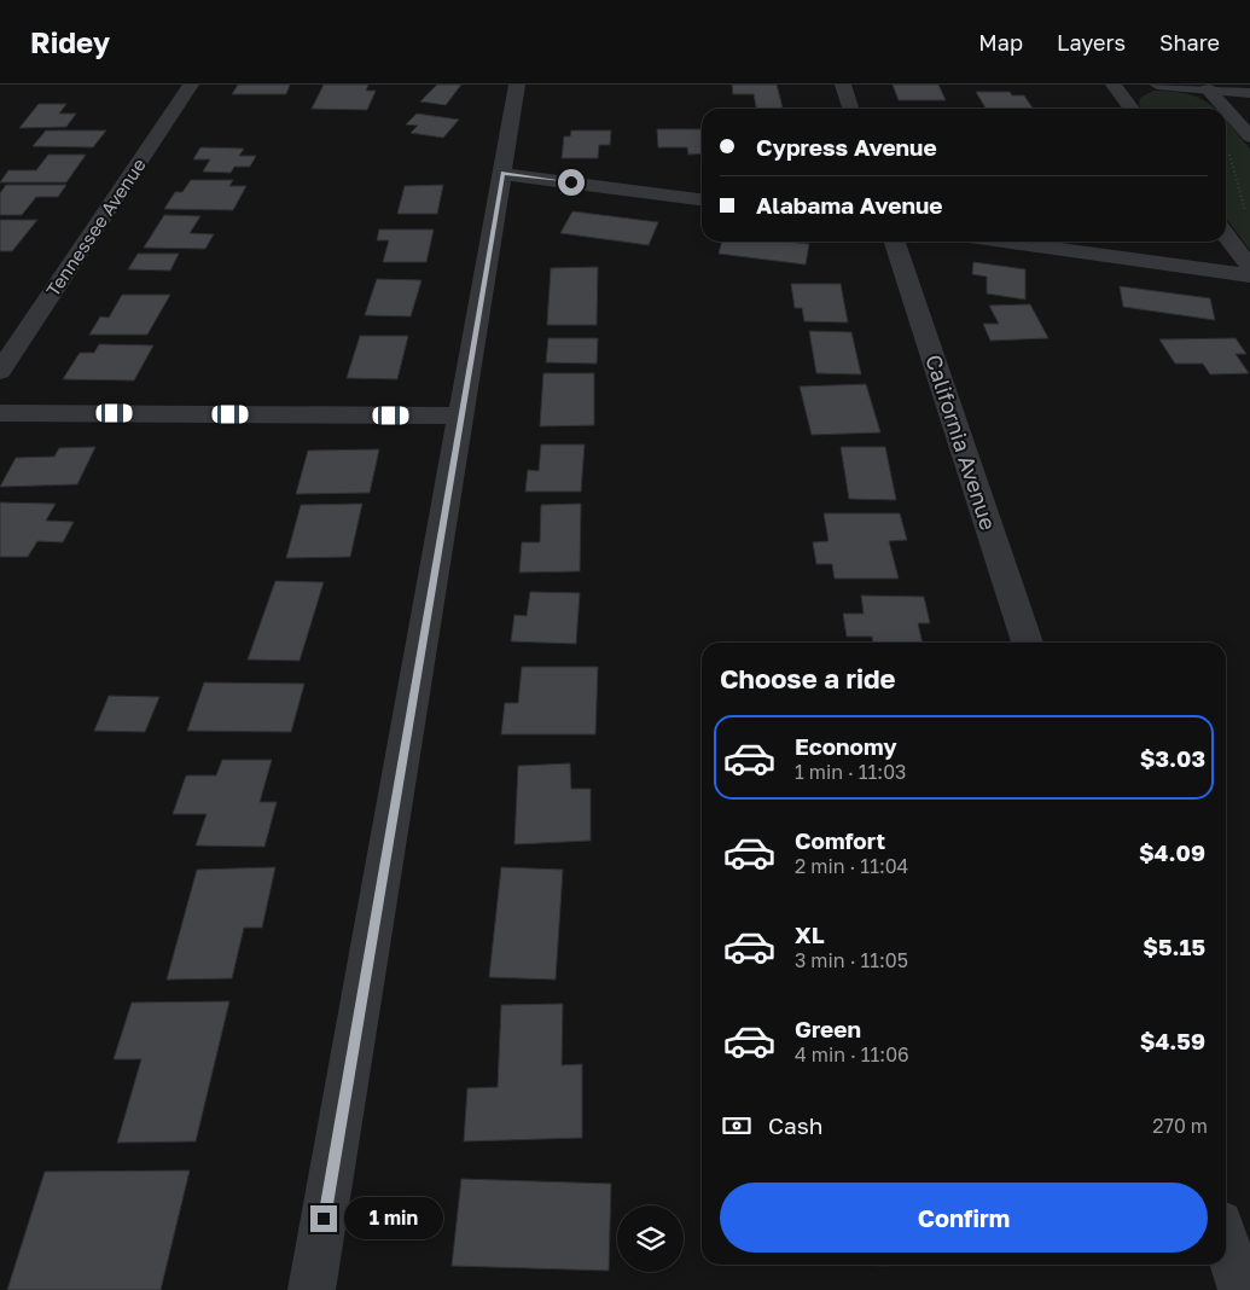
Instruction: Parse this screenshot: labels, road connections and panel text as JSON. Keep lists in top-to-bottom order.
{
  "streets": {
    "street": ["Tennessee Avenue", "California Avenue"]
  },
  "page": {
    "header": "Ridey",
    "nav": ["Map", "Layers", "Share"],
    "banner": ["Cypress Avenue", "Alabama Avenue"],
    "heading": "Choose a ride",
    "list": [
      {
        "name": "Economy",
        "note": "1 min · 11:03",
        "value": "$3.03"
      },
      {
        "name": "Comfort",
        "note": "2 min · 11:04",
        "value": "$4.09"
      },
      {
        "name": "XL",
        "note": "3 min · 11:05",
        "value": "$5.15"
      },
      {
        "name": "Green",
        "note": "4 min · 11:06",
        "value": "$4.59"
      }
    ],
    "pay": ["Cash", "270 m"],
    "buttons": "Confirm",
    "bubble": "1 min"
  }
}
